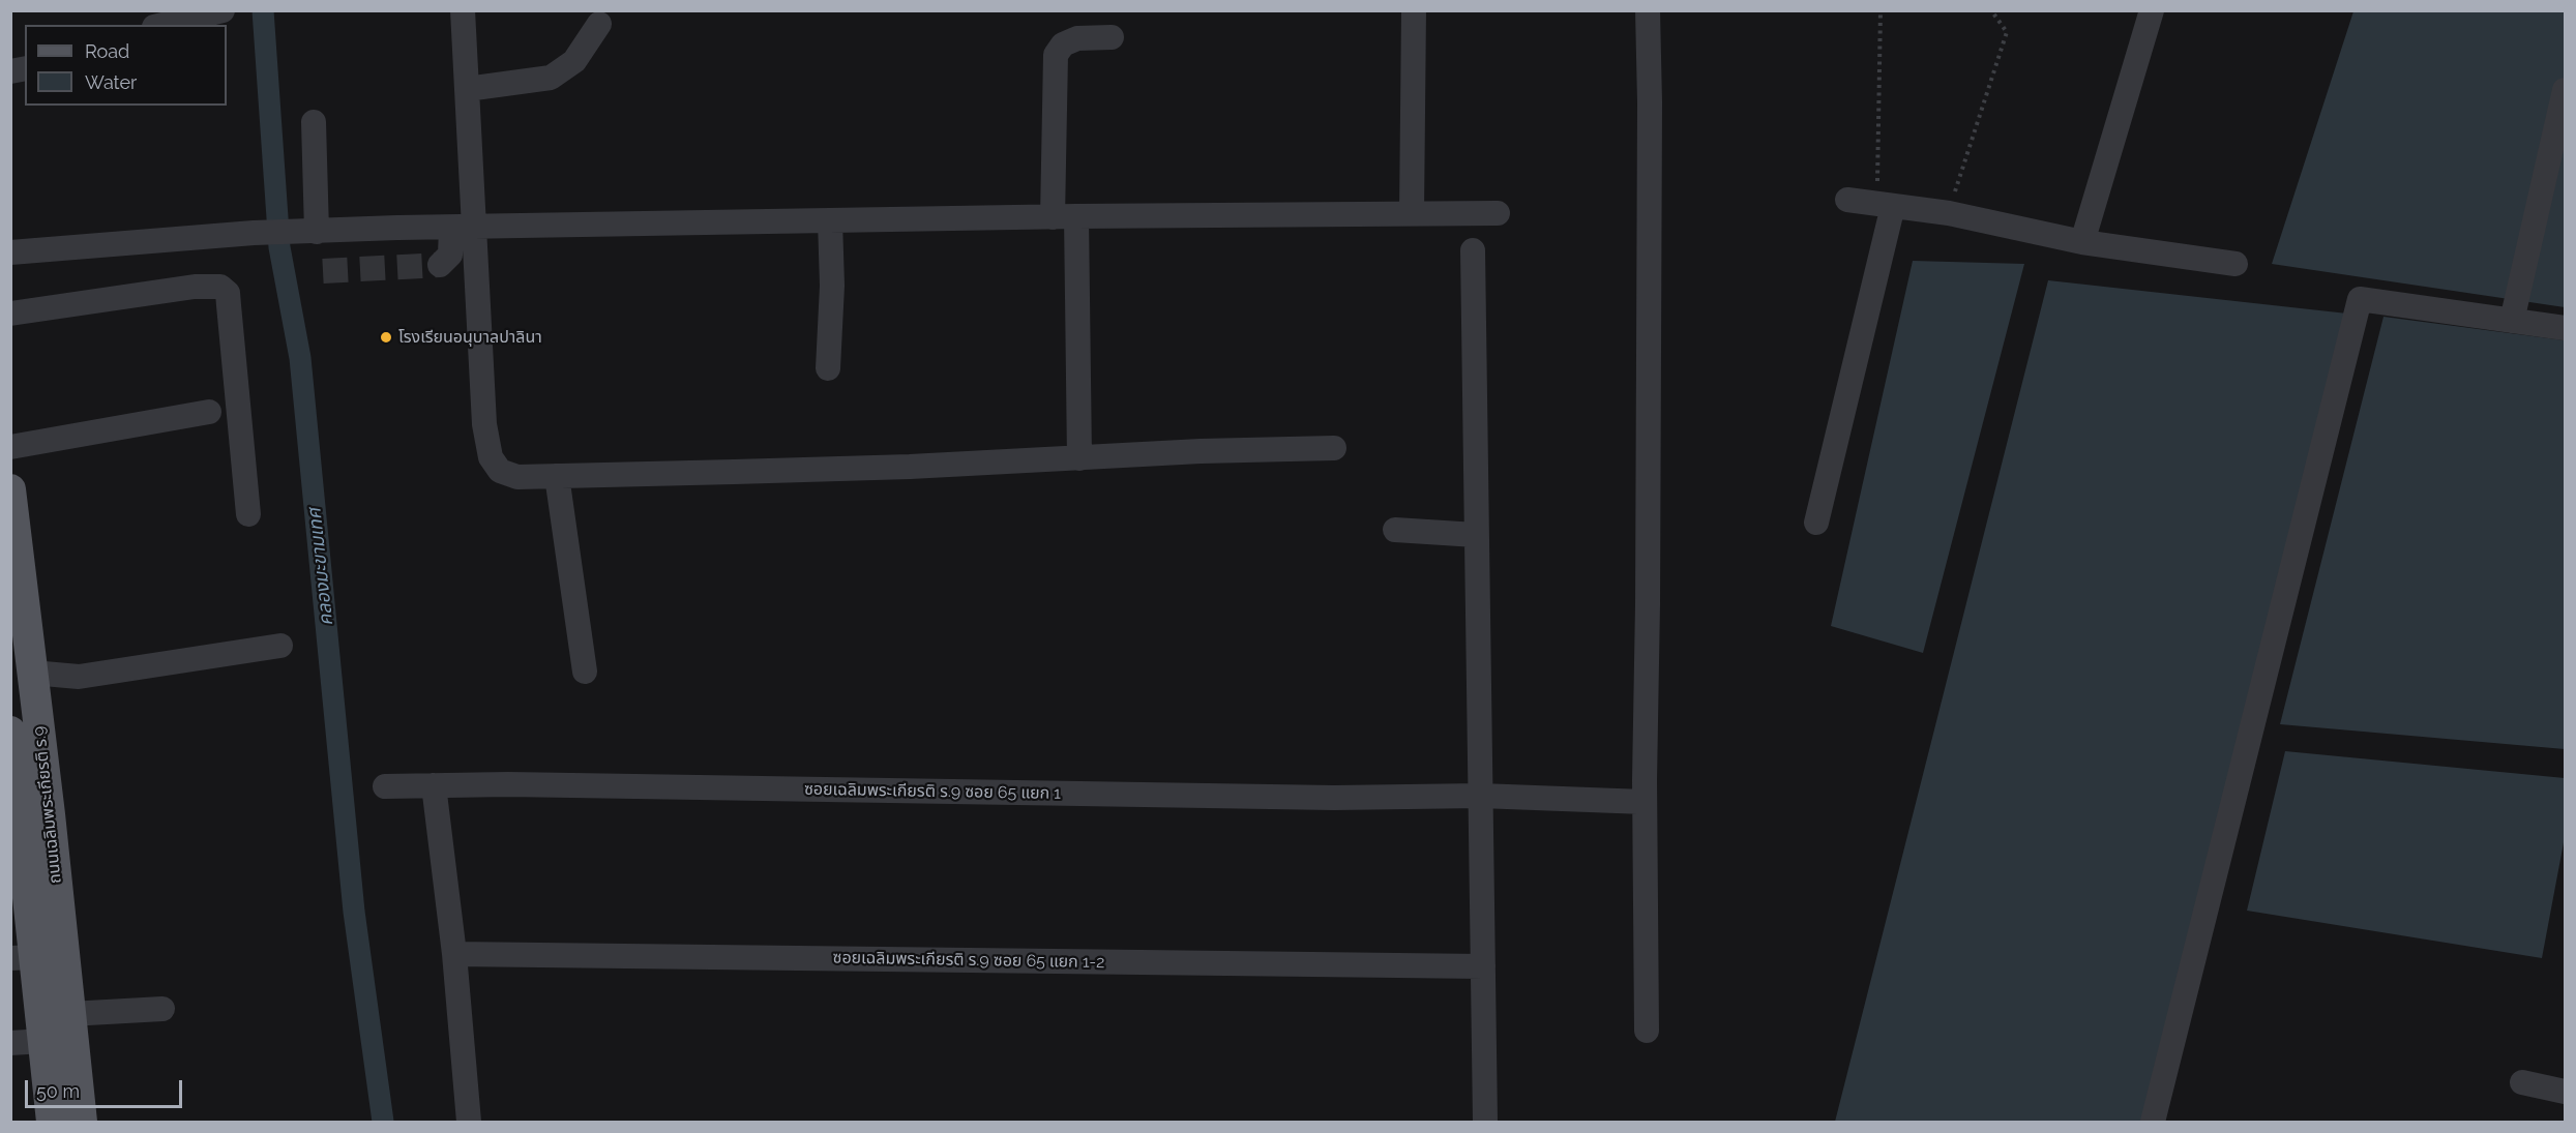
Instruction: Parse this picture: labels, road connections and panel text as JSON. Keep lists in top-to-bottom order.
{
  "streets": {
    "main road": ["ถนนเฉลิมพระเกียรติ ร.9"],
    "street": ["ซอยเฉลิมพระเกียรติ ร.9 ซอย 65 แยก 1", "ซอยเฉลิมพระเกียรติ ร.9 ซอย 65 แยก 1-2"]
  },
  "water": ["คลองมะขามเทศ"],
  "places": ["โรงเรียนอนุบาลปาลินา"],
  "legend": ["Road", "Water"],
  "scale_bar": "50 m"
}
